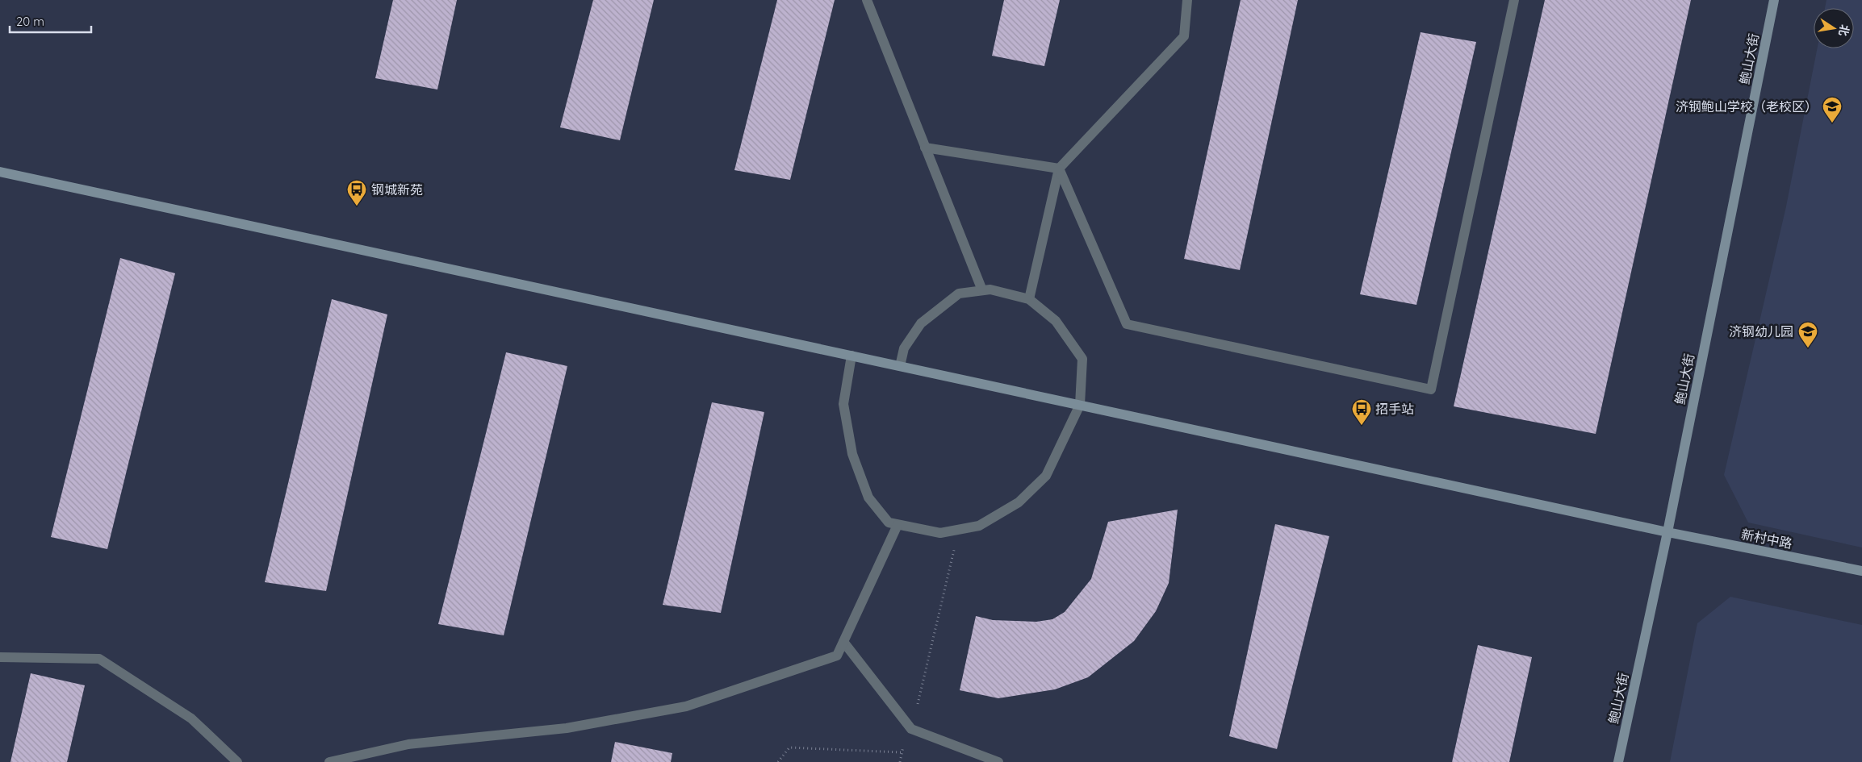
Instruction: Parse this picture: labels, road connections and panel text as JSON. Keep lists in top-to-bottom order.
{
  "streets": {
    "street": ["鲍山大街", "新村中路"]
  },
  "crossings": [
    ["鲍山大街", "新村中路"]
  ],
  "places": {
    "school or university": ["济钢鲍山学校（老校区）", "济钢幼儿园"],
    "bus stop": ["钢城新苑", "招手站"]
  },
  "scale_bar": "20 m",
  "north": "right"
}
